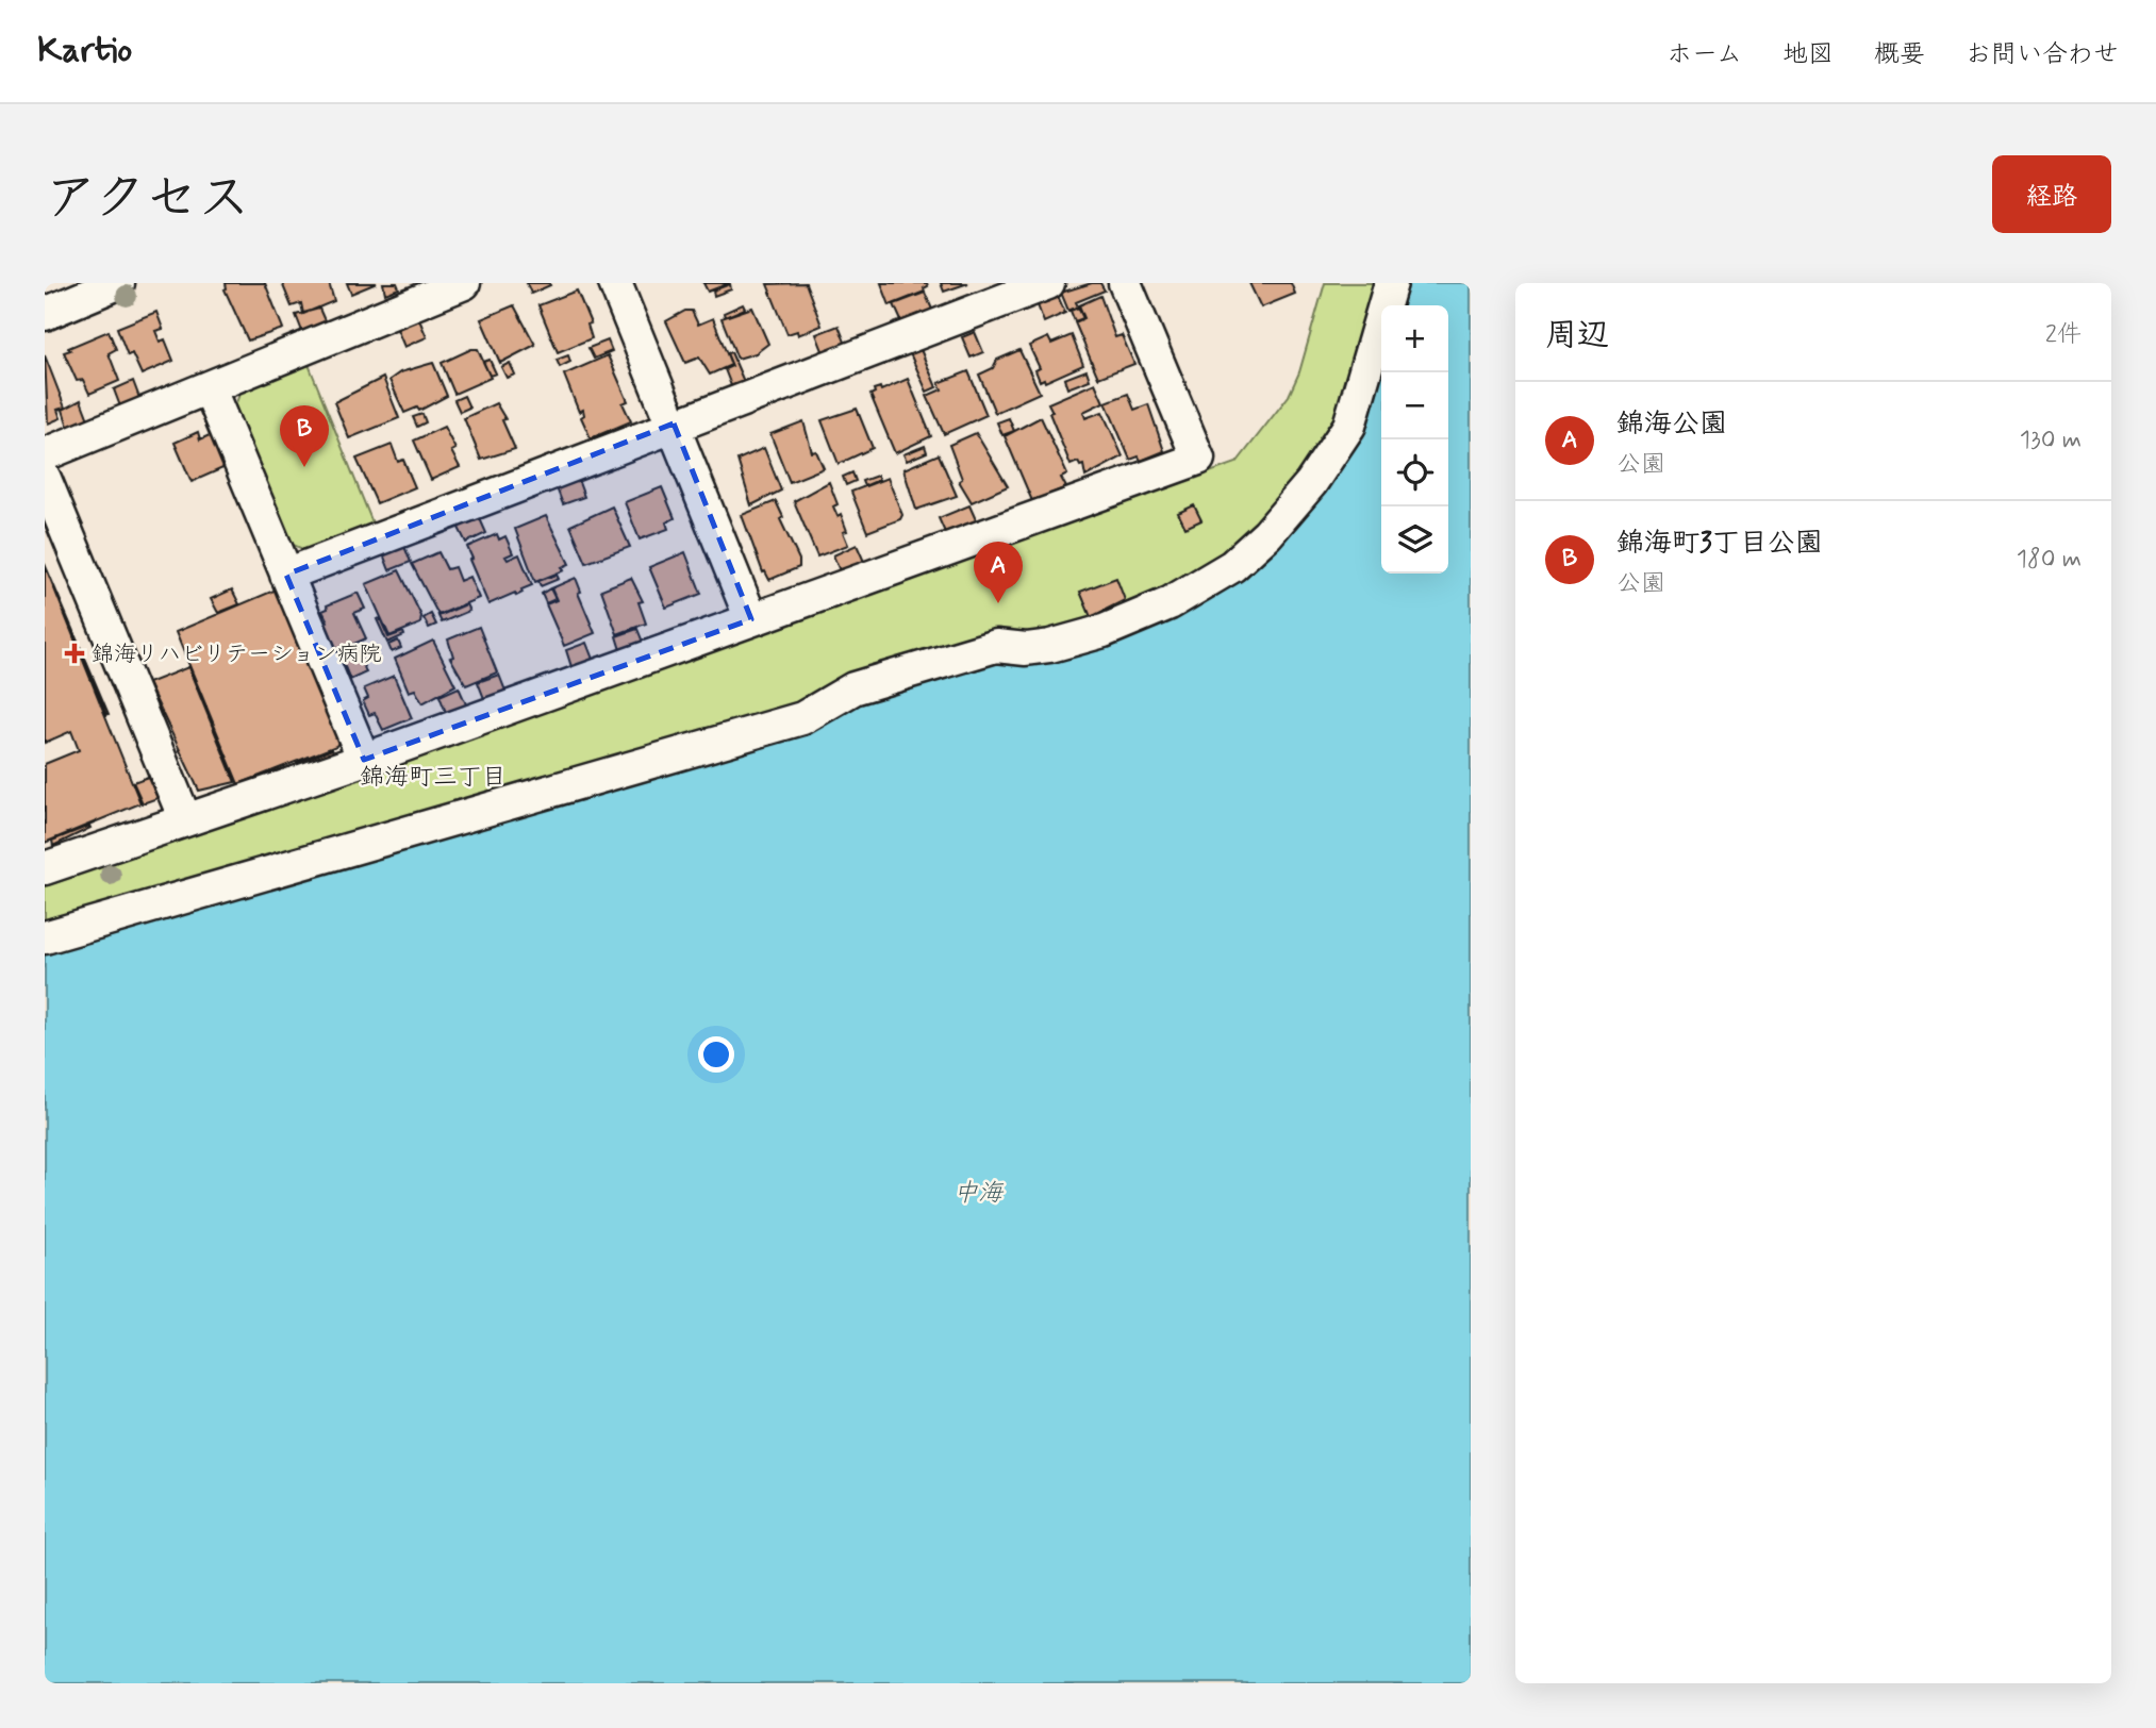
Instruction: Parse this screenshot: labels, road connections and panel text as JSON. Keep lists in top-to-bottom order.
{
  "districts": ["錦海町三丁目"],
  "water": ["中海"],
  "places": {
    "health": ["錦海リハビリテーション病院"]
  },
  "page": {
    "header": "Kartio",
    "nav": [
      "ホーム",
      "地図",
      "概要",
      "お問い合わせ"
    ],
    "title": "アクセス",
    "buttons": "経路",
    "heading": ["周辺", "2件"],
    "map_buttons": ["+", "−"],
    "list": [
      {
        "mark": "A",
        "name": "錦海公園",
        "note": "公園",
        "value": "130 m"
      },
      {
        "mark": "B",
        "name": "錦海町3丁目公園",
        "note": "公園",
        "value": "180 m"
      }
    ],
    "pins": ["B", "A"]
  }
}
